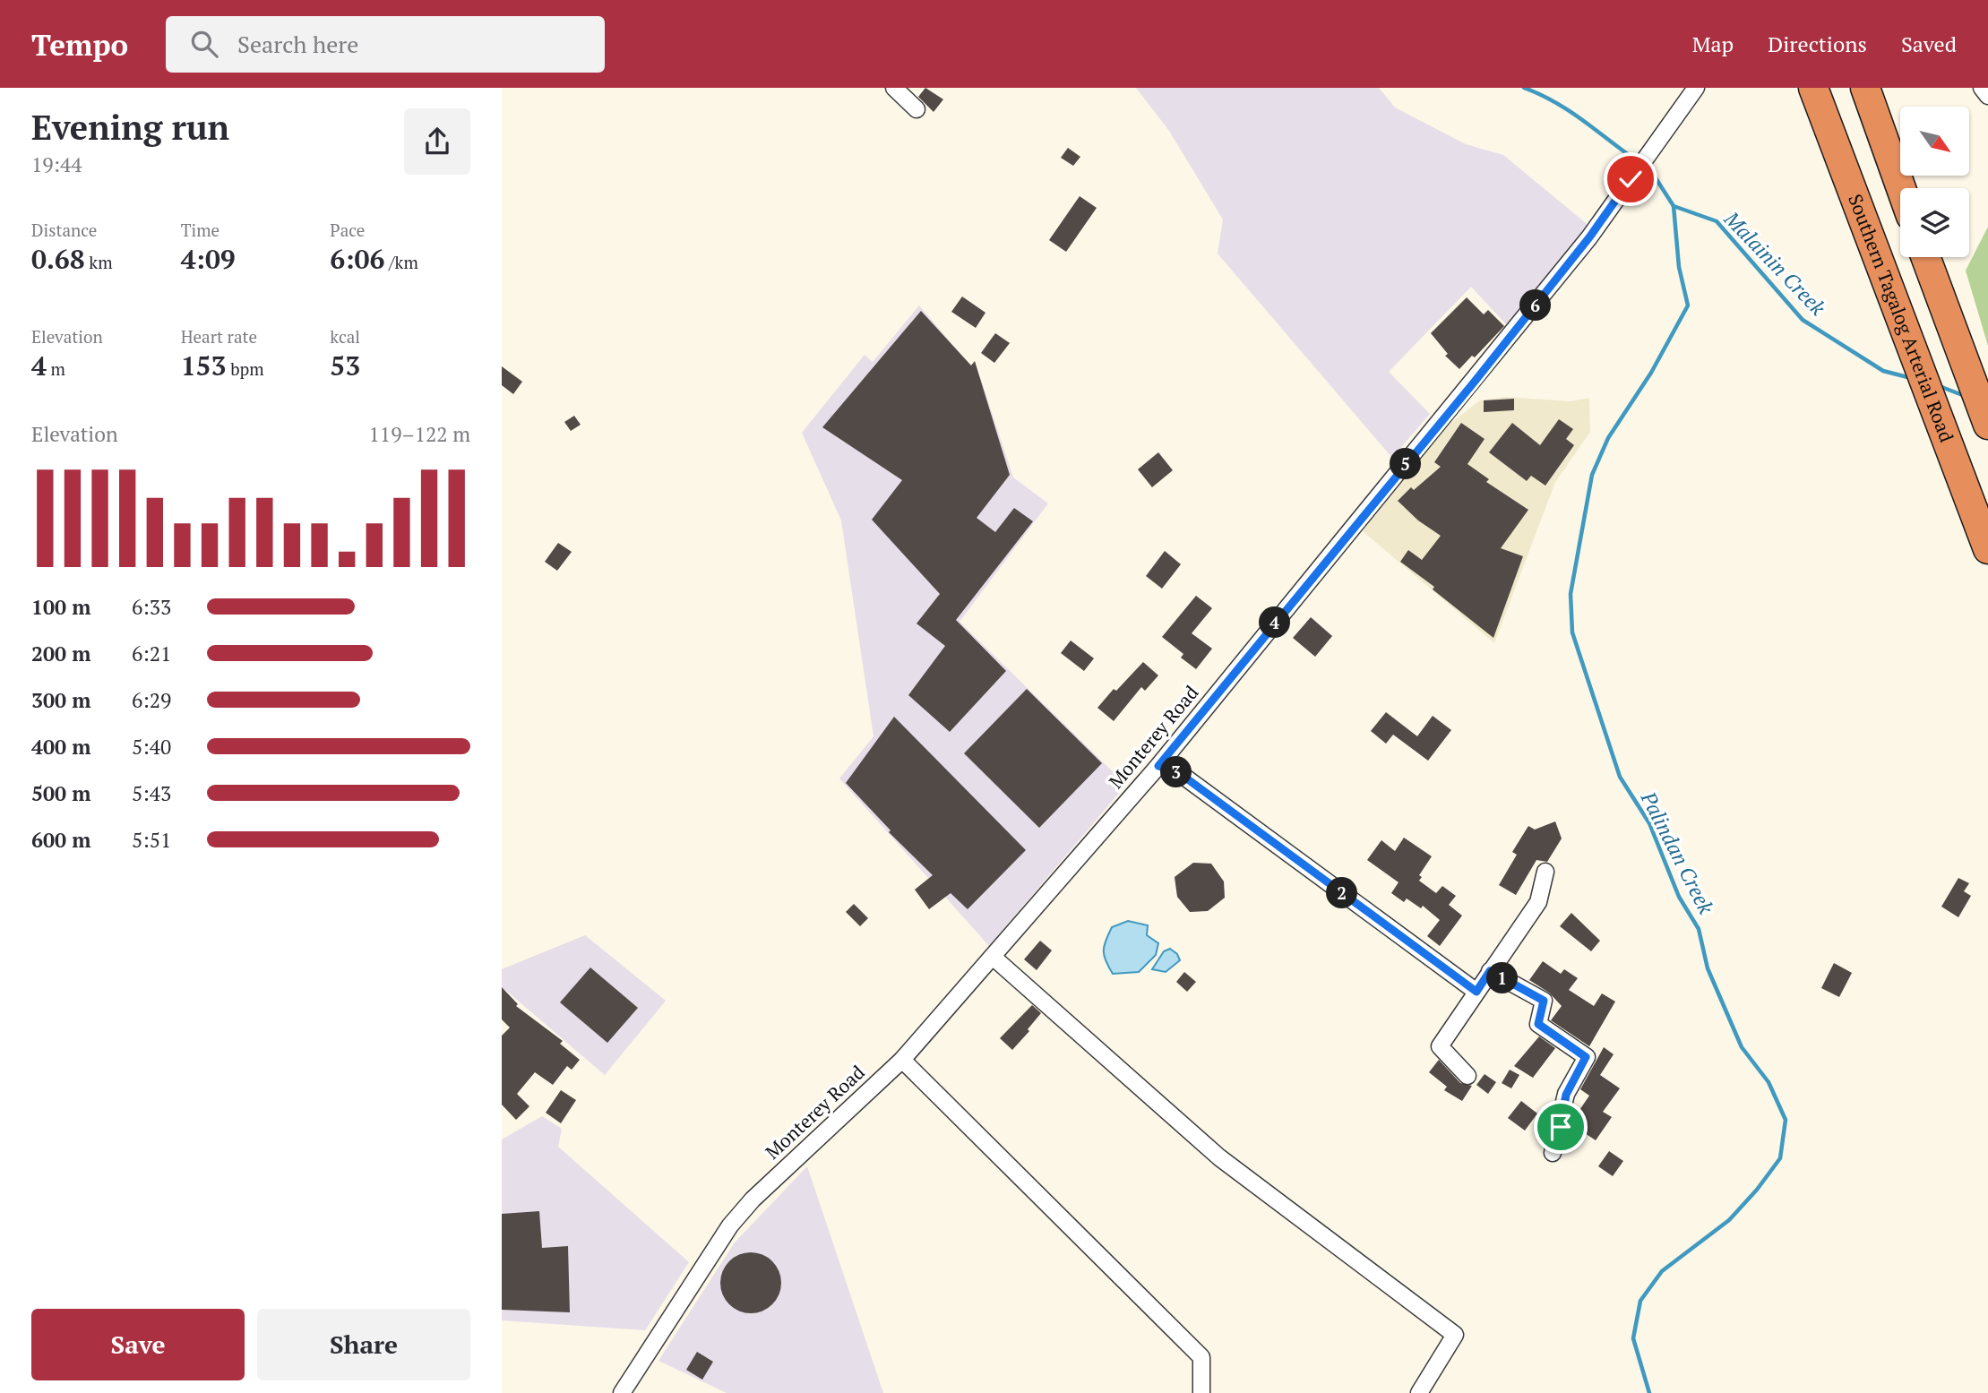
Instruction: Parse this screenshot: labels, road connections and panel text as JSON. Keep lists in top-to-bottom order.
{
  "streets": {
    "highway": ["Southern Tagalog Arterial Road"],
    "street": ["Monterey Road"]
  },
  "water": ["Malainin Creek", "Palindan Creek"],
  "north": "bottom right",
  "page": {
    "header": "Tempo",
    "search": "Search here",
    "nav": ["Map", "Directions", "Saved"],
    "heading": ["Evening run", "19:44"],
    "stats": [
      ["Distance", "0.68 km"],
      ["Time", "4:09"],
      ["Pace", "6:06 /km"],
      ["Elevation", "4 m"],
      ["Heart rate", "153 bpm"],
      ["kcal", "53"]
    ],
    "pins": [
      "6",
      "5",
      "4",
      "3",
      "2",
      "1"
    ],
    "chart": ["Elevation", "119–122 m"],
    "list": [
      {
        "name": "100 m",
        "note": "6:33"
      },
      {
        "name": "200 m",
        "note": "6:21"
      },
      {
        "name": "300 m",
        "note": "6:29"
      },
      {
        "name": "400 m",
        "note": "5:40"
      },
      {
        "name": "500 m",
        "note": "5:43"
      },
      {
        "name": "600 m",
        "note": "5:51"
      }
    ],
    "buttons": ["Save", "Share"]
  }
}
